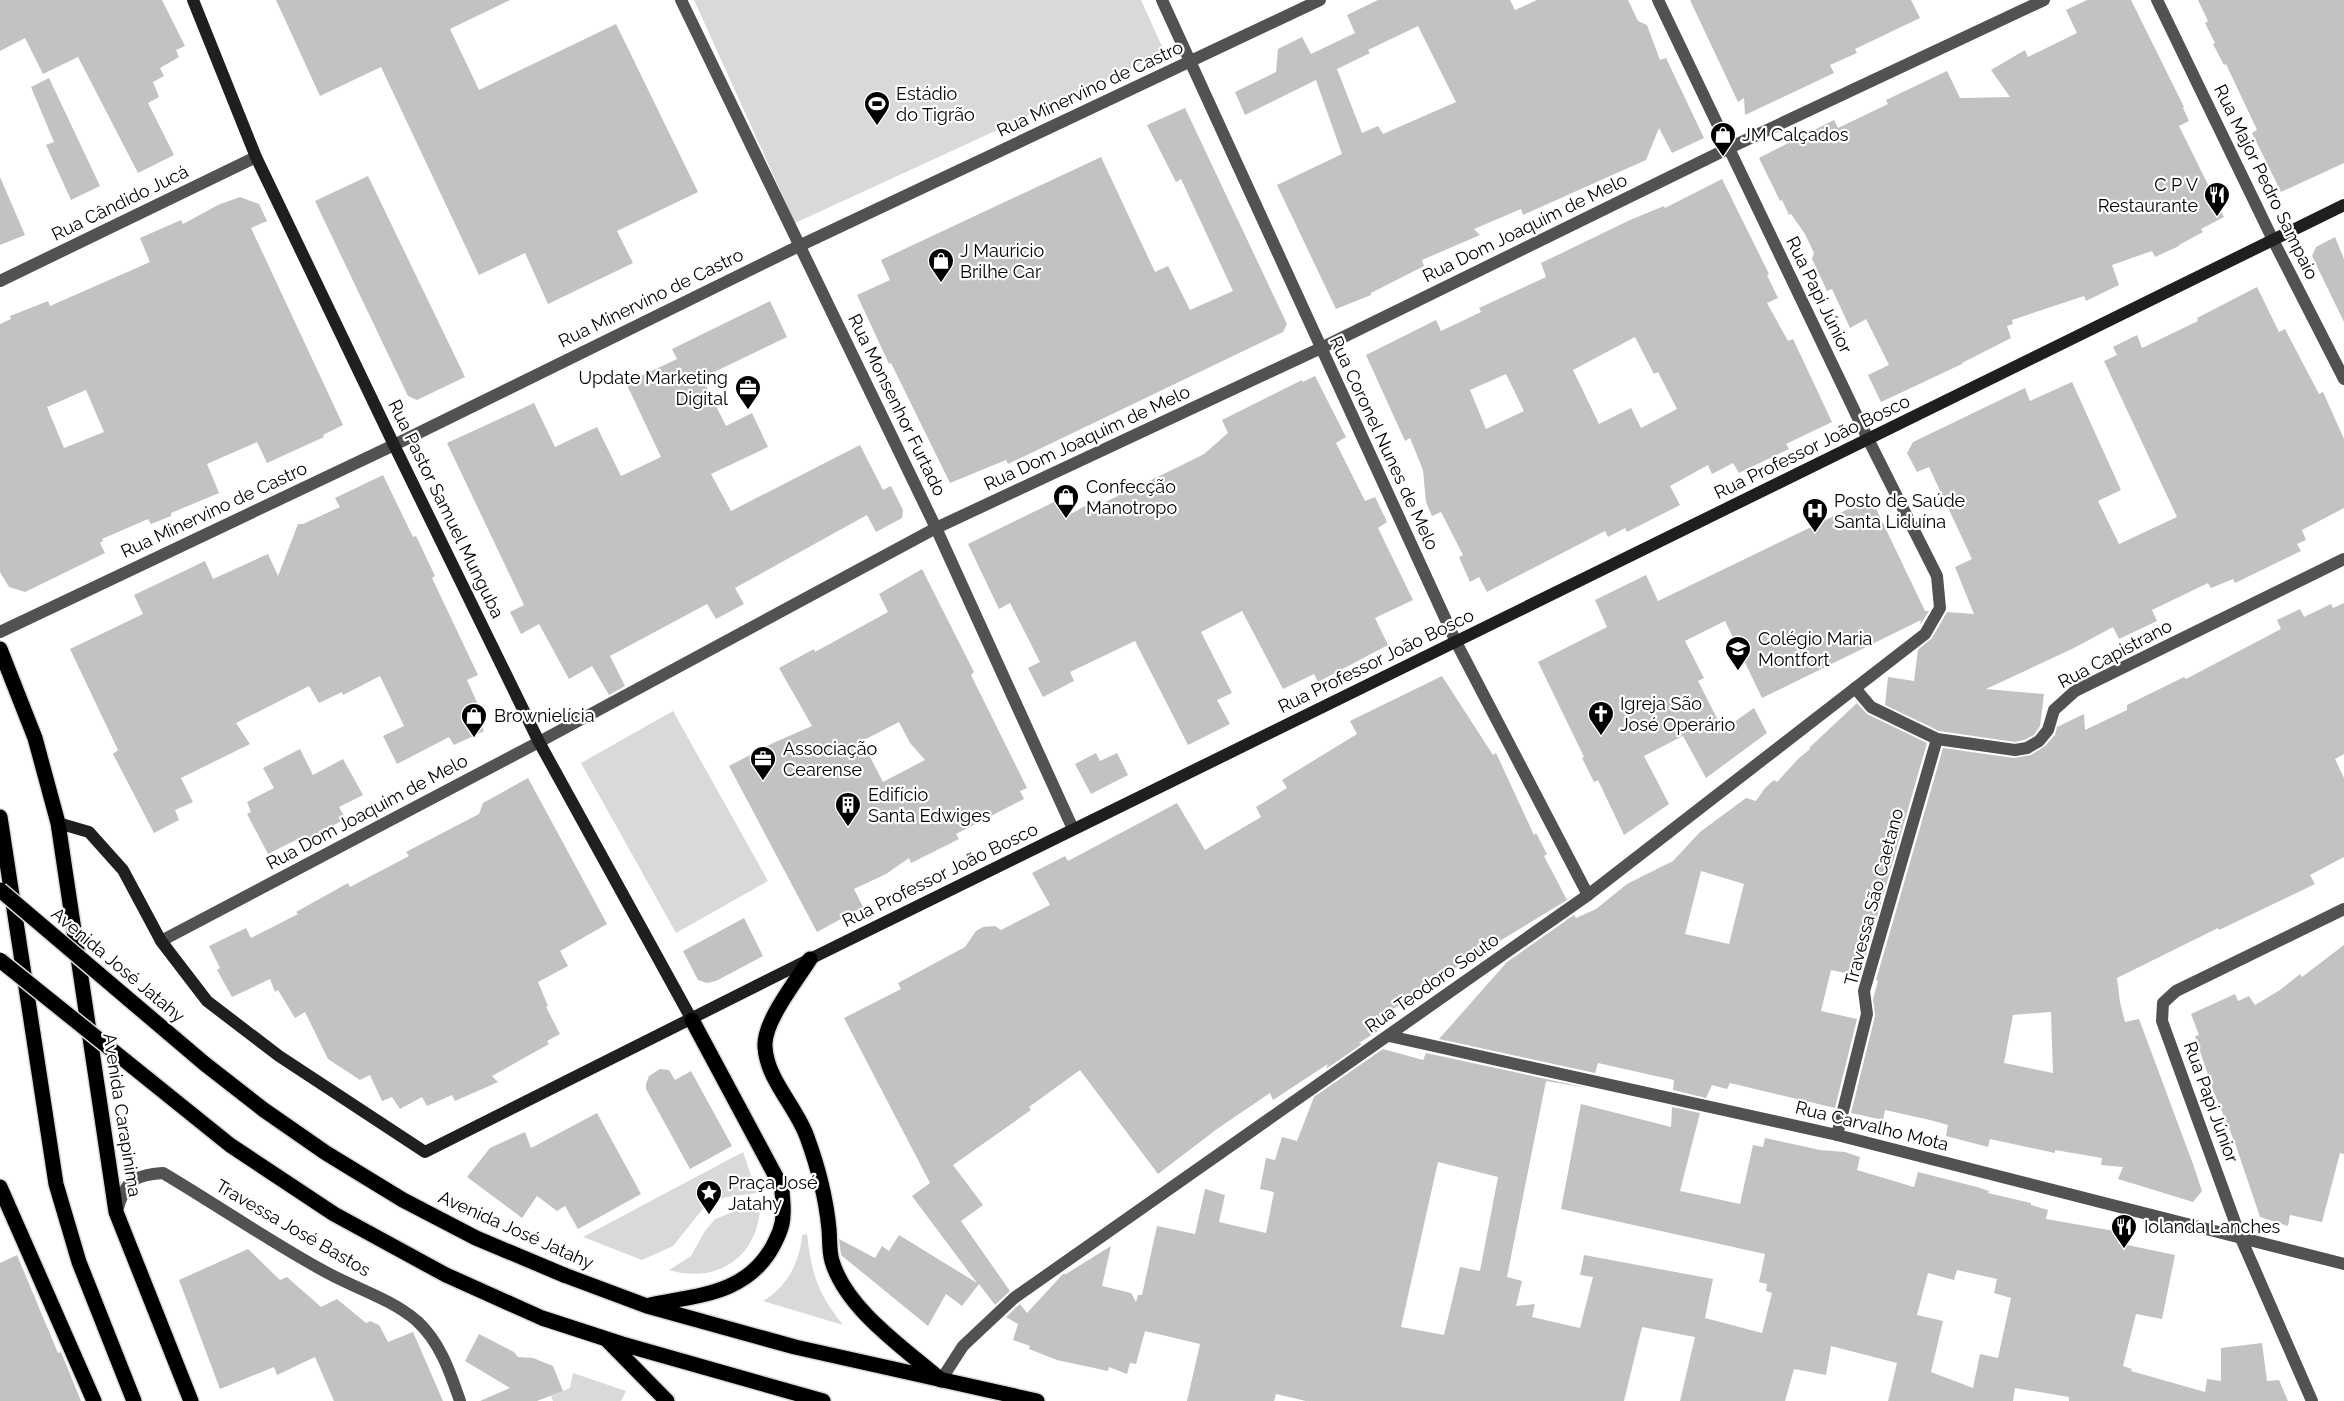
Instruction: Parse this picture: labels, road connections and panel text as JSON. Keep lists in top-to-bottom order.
{
  "streets": {
    "main road": ["Avenida José Jatahy", "Avenida Carapinima"],
    "street": [
      "Rua Minervino de Castro",
      "Rua Major Pedro Sampaio",
      "Rua Cândido Jucá",
      "Rua Dom Joaquim de Melo",
      "Rua Papi Júnior",
      "Rua Monsenhor Furtado",
      "Rua Coronel Nunes de Melo",
      "Rua Professor João Bosco",
      "Rua Pastor Samuel Munguba",
      "Rua Capistrano",
      "Travessa São Caetano",
      "Rua Teodoro Souto",
      "Rua Carvalho Mota",
      "Travessa José Bastos"
    ]
  },
  "crossings": [
    ["Rua Minervino de Castro", "Rua Monsenhor Furtado"],
    ["Rua Minervino de Castro", "Rua Coronel Nunes de Melo"],
    ["Rua Minervino de Castro", "Rua Pastor Samuel Munguba"],
    ["Rua Major Pedro Sampaio", "Rua Professor João Bosco"],
    ["Rua Cândido Jucá", "Rua Pastor Samuel Munguba"],
    ["Rua Dom Joaquim de Melo", "Rua Papi Júnior"],
    ["Rua Dom Joaquim de Melo", "Rua Monsenhor Furtado"],
    ["Rua Dom Joaquim de Melo", "Rua Coronel Nunes de Melo"],
    ["Rua Dom Joaquim de Melo", "Rua Professor João Bosco"],
    ["Rua Dom Joaquim de Melo", "Rua Pastor Samuel Munguba"],
    ["Rua Papi Júnior", "Rua Professor João Bosco"],
    ["Rua Papi Júnior", "Rua Teodoro Souto"],
    ["Rua Papi Júnior", "Rua Carvalho Mota"],
    ["Rua Monsenhor Furtado", "Rua Professor João Bosco"],
    ["Rua Coronel Nunes de Melo", "Rua Professor João Bosco"],
    ["Rua Coronel Nunes de Melo", "Rua Teodoro Souto"],
    ["Rua Professor João Bosco", "Rua Pastor Samuel Munguba"],
    ["Rua Capistrano", "Travessa São Caetano"],
    ["Rua Capistrano", "Rua Teodoro Souto"],
    ["Travessa São Caetano", "Rua Carvalho Mota"],
    ["Avenida José Jatahy", "Rua Teodoro Souto"],
    ["Rua Teodoro Souto", "Rua Carvalho Mota"],
    ["Avenida Carapinima", "Travessa José Bastos"]
  ],
  "places": {
    "sports": ["Estádio do Tigrão"],
    "shop": [
      "JM Calçados",
      "J Mauricio Brilhe Car",
      "Confecção Manotropo",
      "Brownielícia"
    ],
    "restaurant": ["C P V Restaurante", "Iolanda Lanches"],
    "office": ["Update Marketing Digital", "Associação Cearense"],
    "hospital": ["Posto de Saúde Santa Liduína"],
    "school or university": ["Colégio Maria Montfort"],
    "church": ["Igreja São José Operário"],
    "building": ["Edifício Santa Edwiges"],
    "place": ["Praça José Jatahy"]
  }
}
